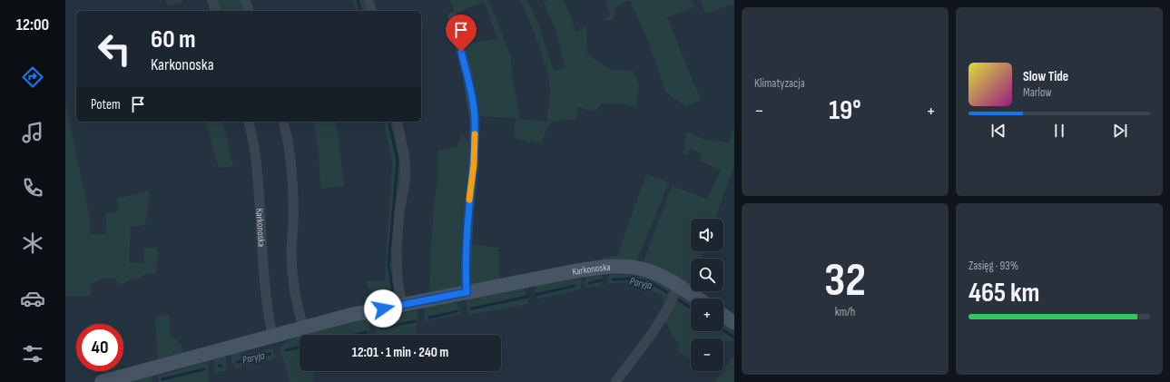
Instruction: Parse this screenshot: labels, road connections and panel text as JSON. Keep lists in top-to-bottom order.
{
  "streets": {
    "street": ["Karkonoska"]
  },
  "water": ["Paryja"],
  "page": {
    "tabs": "12:00",
    "tile": [
      "Klimatyzacja",
      ["32", "km/h"],
      ["Zasięg · 93%", "465 km"]
    ],
    "turn": ["60 m", "Karkonoska"],
    "song": ["Slow Tide", "Marlow"],
    "then": "Potem",
    "heat": ["−", "19°", "+"],
    "map_buttons": ["+", "−"],
    "limit": "40",
    "trip": "12:01 · 1 min · 240 m"
  }
}
